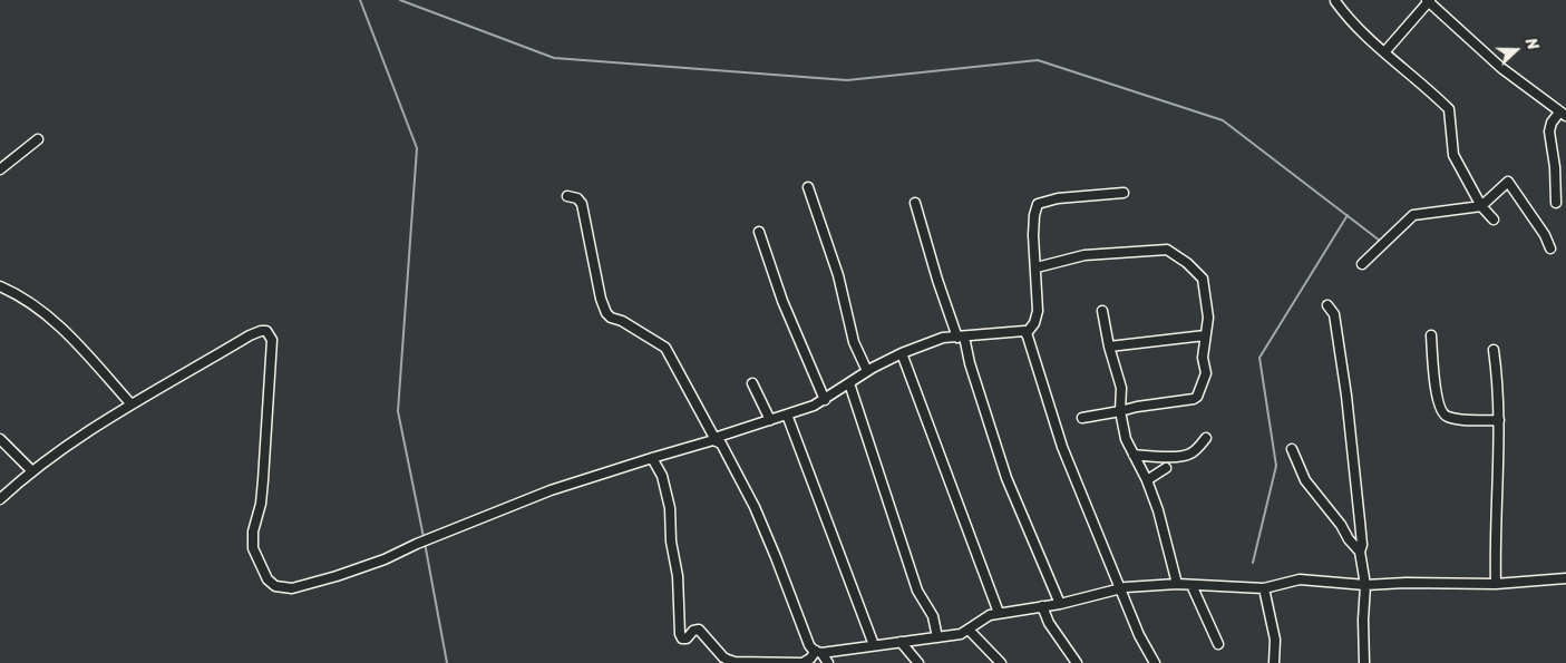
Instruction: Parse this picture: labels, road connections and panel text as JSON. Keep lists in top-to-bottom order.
{
  "north": "right"
}
